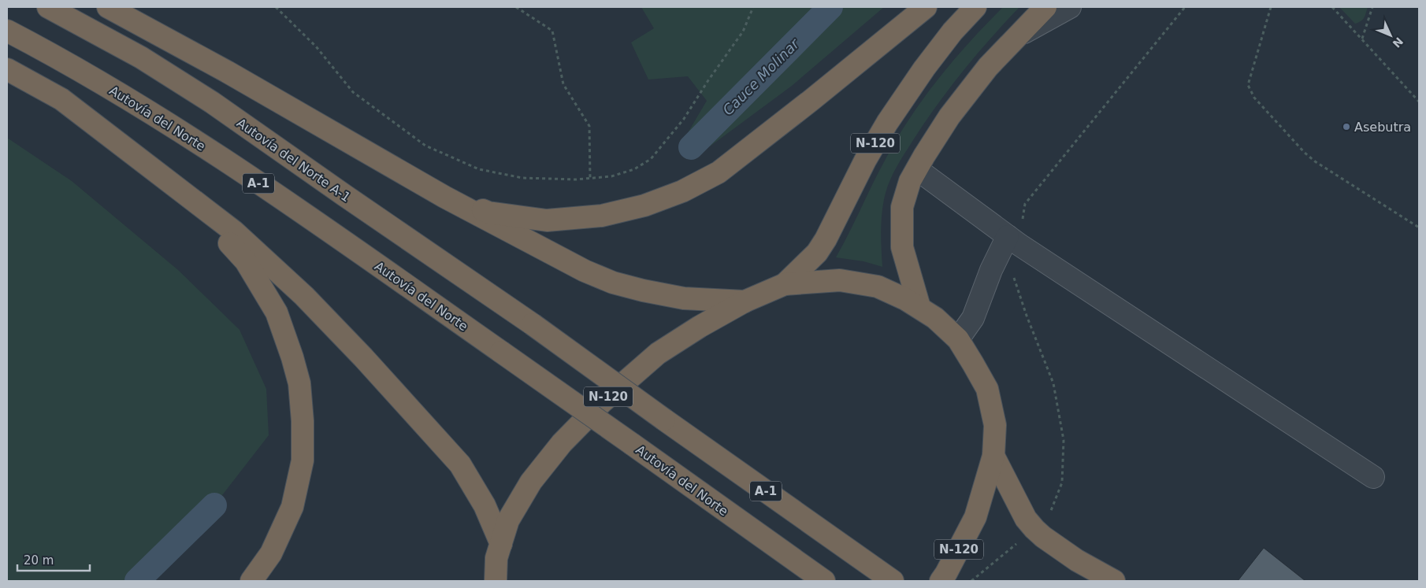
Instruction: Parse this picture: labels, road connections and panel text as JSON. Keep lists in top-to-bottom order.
{
  "streets": {
    "highway": [
      "Autovía del Norte",
      "N-120",
      "Autovía del Norte A-1",
      "A-1"
    ]
  },
  "water": ["Cauce Molinar"],
  "places": ["Asebutra"],
  "scale_bar": "20 m",
  "north": "bottom right"
}
